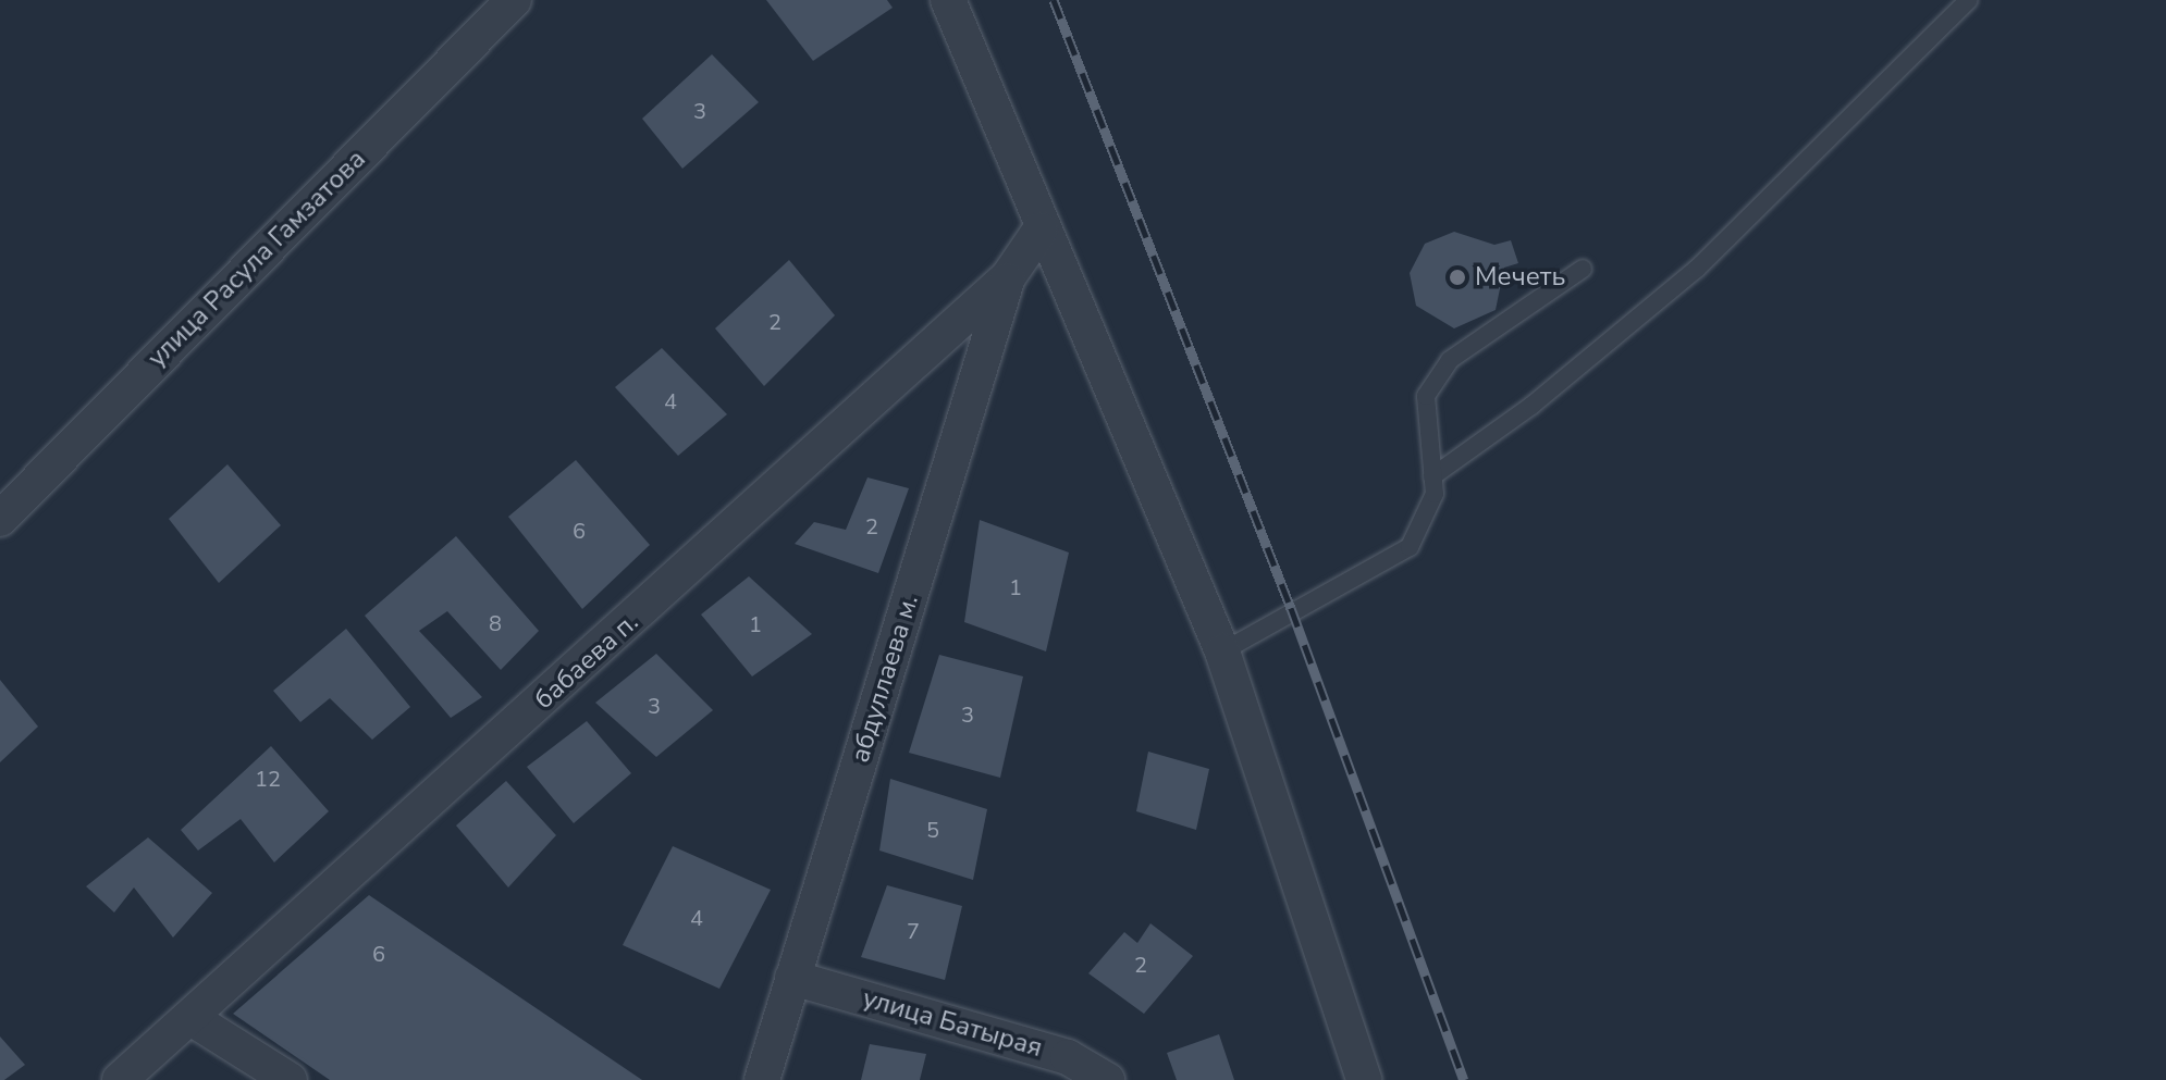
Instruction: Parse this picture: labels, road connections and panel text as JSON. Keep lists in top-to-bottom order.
{
  "streets": {
    "street": [
      "улица Расула Гамзатова",
      "бабаева п.",
      "абдуллаева м.",
      "улица Батырая"
    ]
  },
  "crossings": [
    ["бабаева п.", "абдуллаева м."],
    ["абдуллаева м.", "улица Батырая"]
  ],
  "places": ["Мечеть"],
  "house_numbers": [
    "3",
    "2",
    "4",
    "2",
    "6",
    "1",
    "8",
    "1",
    "3",
    "3",
    "12",
    "5",
    "4",
    "7",
    "6",
    "2"
  ]
}
